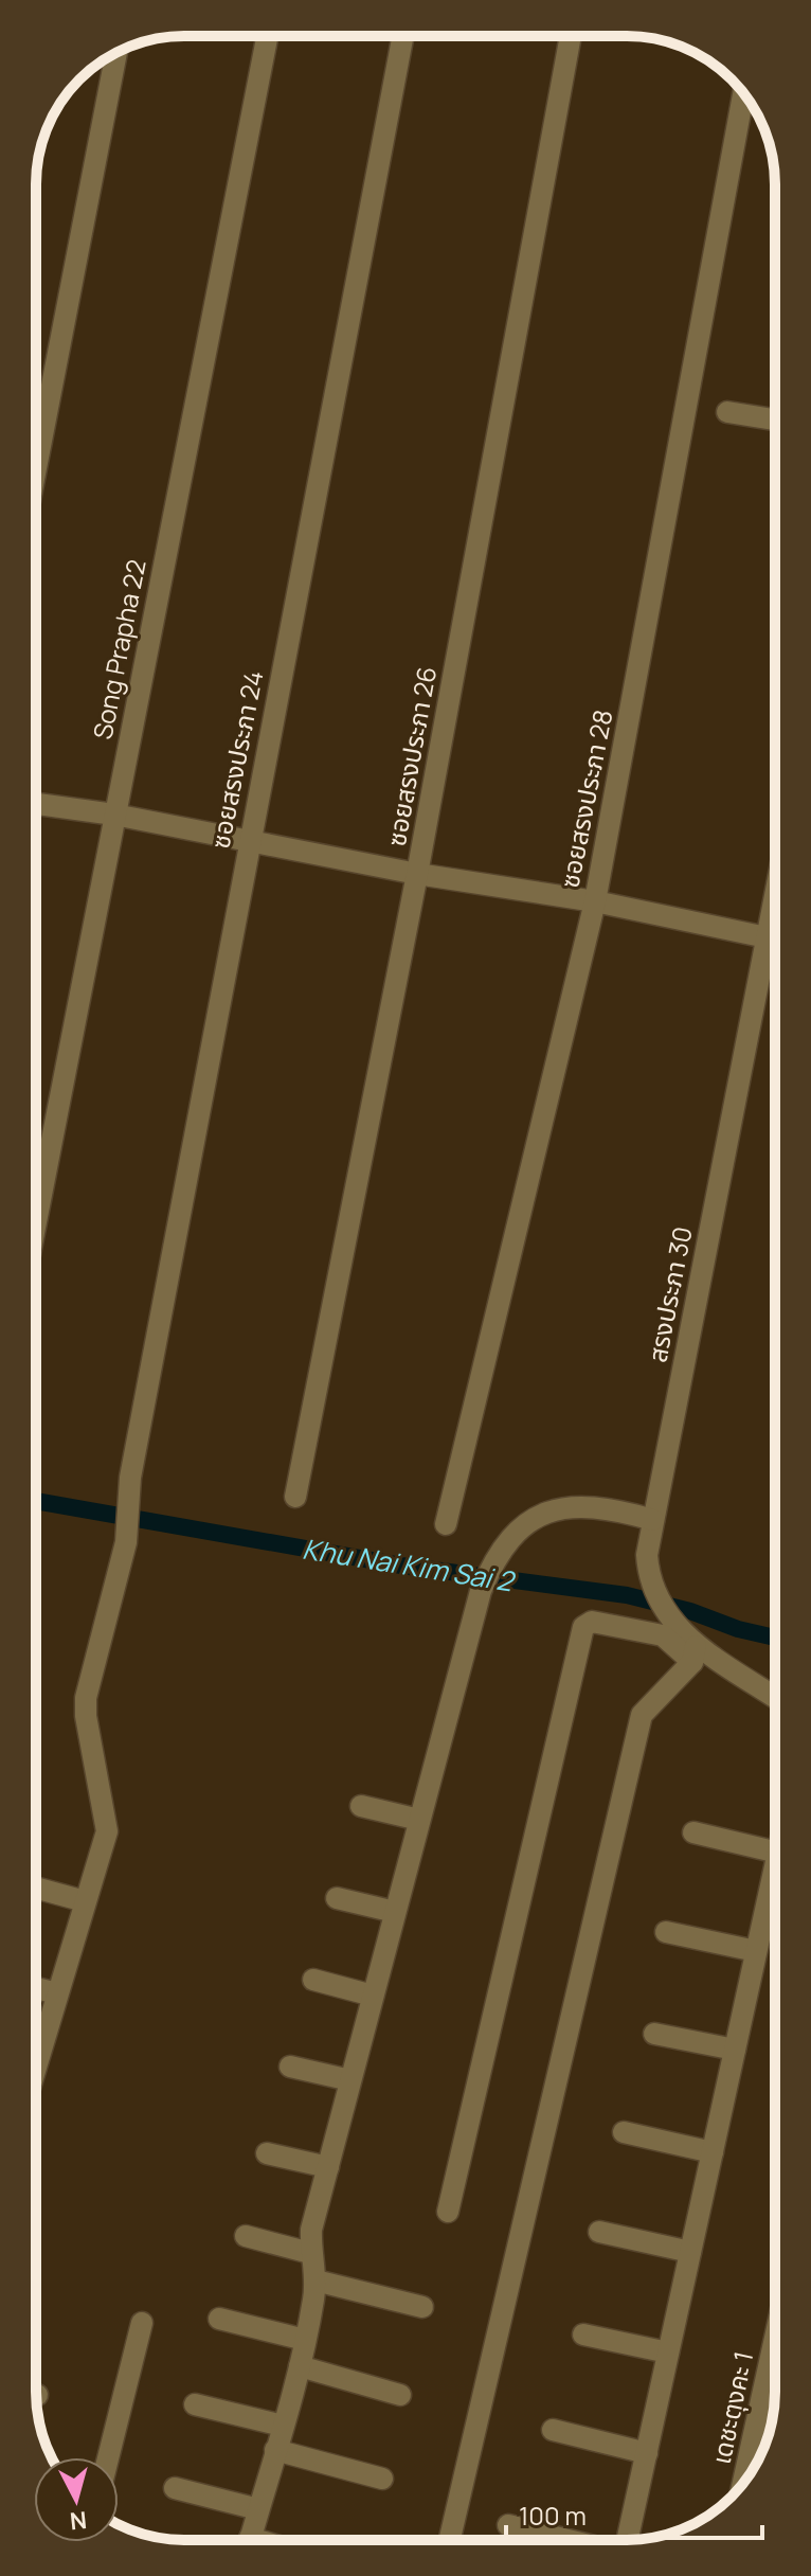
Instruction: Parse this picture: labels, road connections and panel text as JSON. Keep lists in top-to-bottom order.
{
  "streets": {
    "street": [
      "Song Prapha 22",
      "ซอยสรงประภา 26",
      "ซอยสรงประภา 24",
      "ซอยสรงประภา 28",
      "สรงประภา 30",
      "เดชะตุงคะ 1"
    ]
  },
  "water": ["Khu Nai Kim Sai 2"],
  "scale_bar": "100 m",
  "north": "bottom"
}
